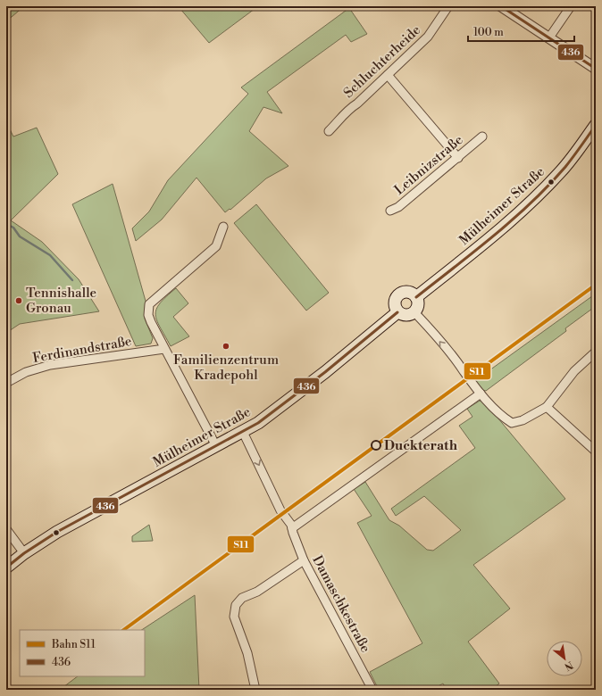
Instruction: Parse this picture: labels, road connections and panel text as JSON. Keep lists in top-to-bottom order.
{
  "streets": {
    "main road": ["Mülheimer Straße"],
    "street": [
      "Schluchterheide",
      "Leibnizstraße",
      "Ferdinandstraße",
      "Damaschkestraße"
    ]
  },
  "crossings": [
    ["Mülheimer Straße", "Damaschkestraße"]
  ],
  "one_way": ["Damaschkestraße"],
  "places": ["Tennishalle Gronau", "Familienzentrum Kradepohl", "Duckterath"],
  "lines": ["transit line 436", "rail line S11"],
  "legend": ["Bahn S11", "436"],
  "scale_bar": "100 m",
  "north": "bottom right"
}
